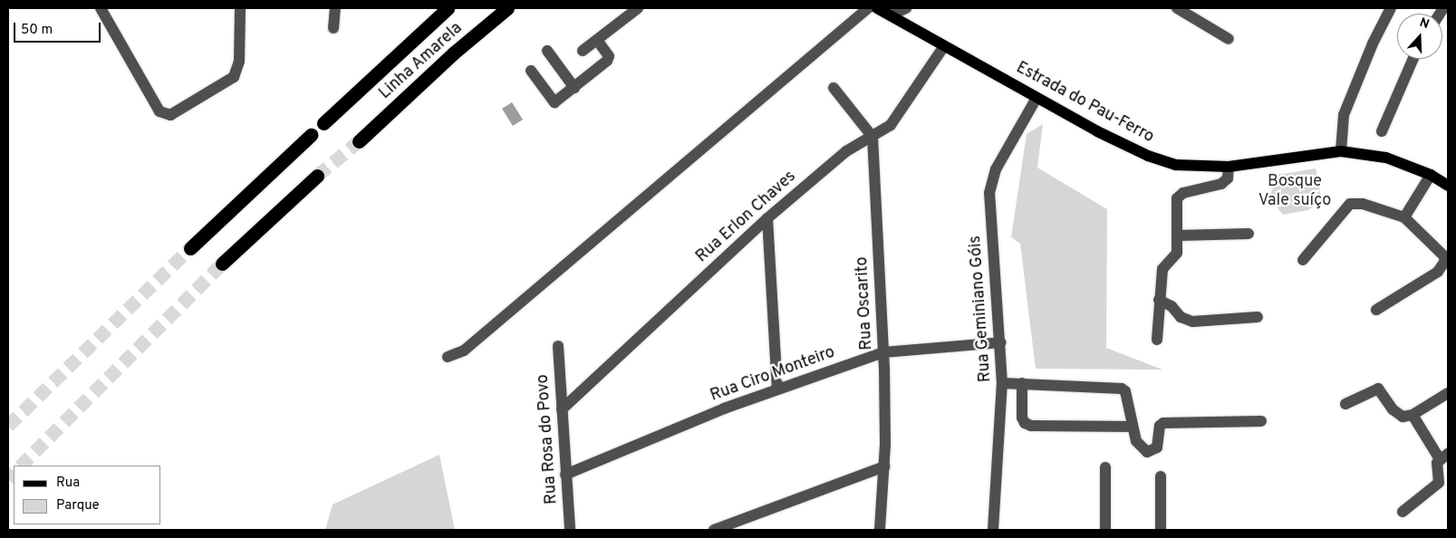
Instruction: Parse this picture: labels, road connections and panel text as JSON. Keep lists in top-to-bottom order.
{
  "streets": {
    "highway": ["Linha Amarela"],
    "main road": ["Estrada do Pau-Ferro"],
    "street": [
      "Rua Erlon Chaves",
      "Rua Oscarito",
      "Rua Geminiano Góis",
      "Rua Ciro Monteiro",
      "Rua Rosa do Povo"
    ]
  },
  "crossings": [
    ["Estrada do Pau-Ferro", "Rua Erlon Chaves"],
    ["Estrada do Pau-Ferro", "Rua Geminiano Góis"],
    ["Rua Erlon Chaves", "Rua Oscarito"],
    ["Rua Erlon Chaves", "Rua Rosa do Povo"],
    ["Rua Oscarito", "Rua Ciro Monteiro"],
    ["Rua Geminiano Góis", "Rua Ciro Monteiro"],
    ["Rua Ciro Monteiro", "Rua Rosa do Povo"]
  ],
  "parks": ["Bosque Vale suíço"],
  "legend": ["Rua", "Parque"],
  "scale_bar": "50 m",
  "north": "top"
}
